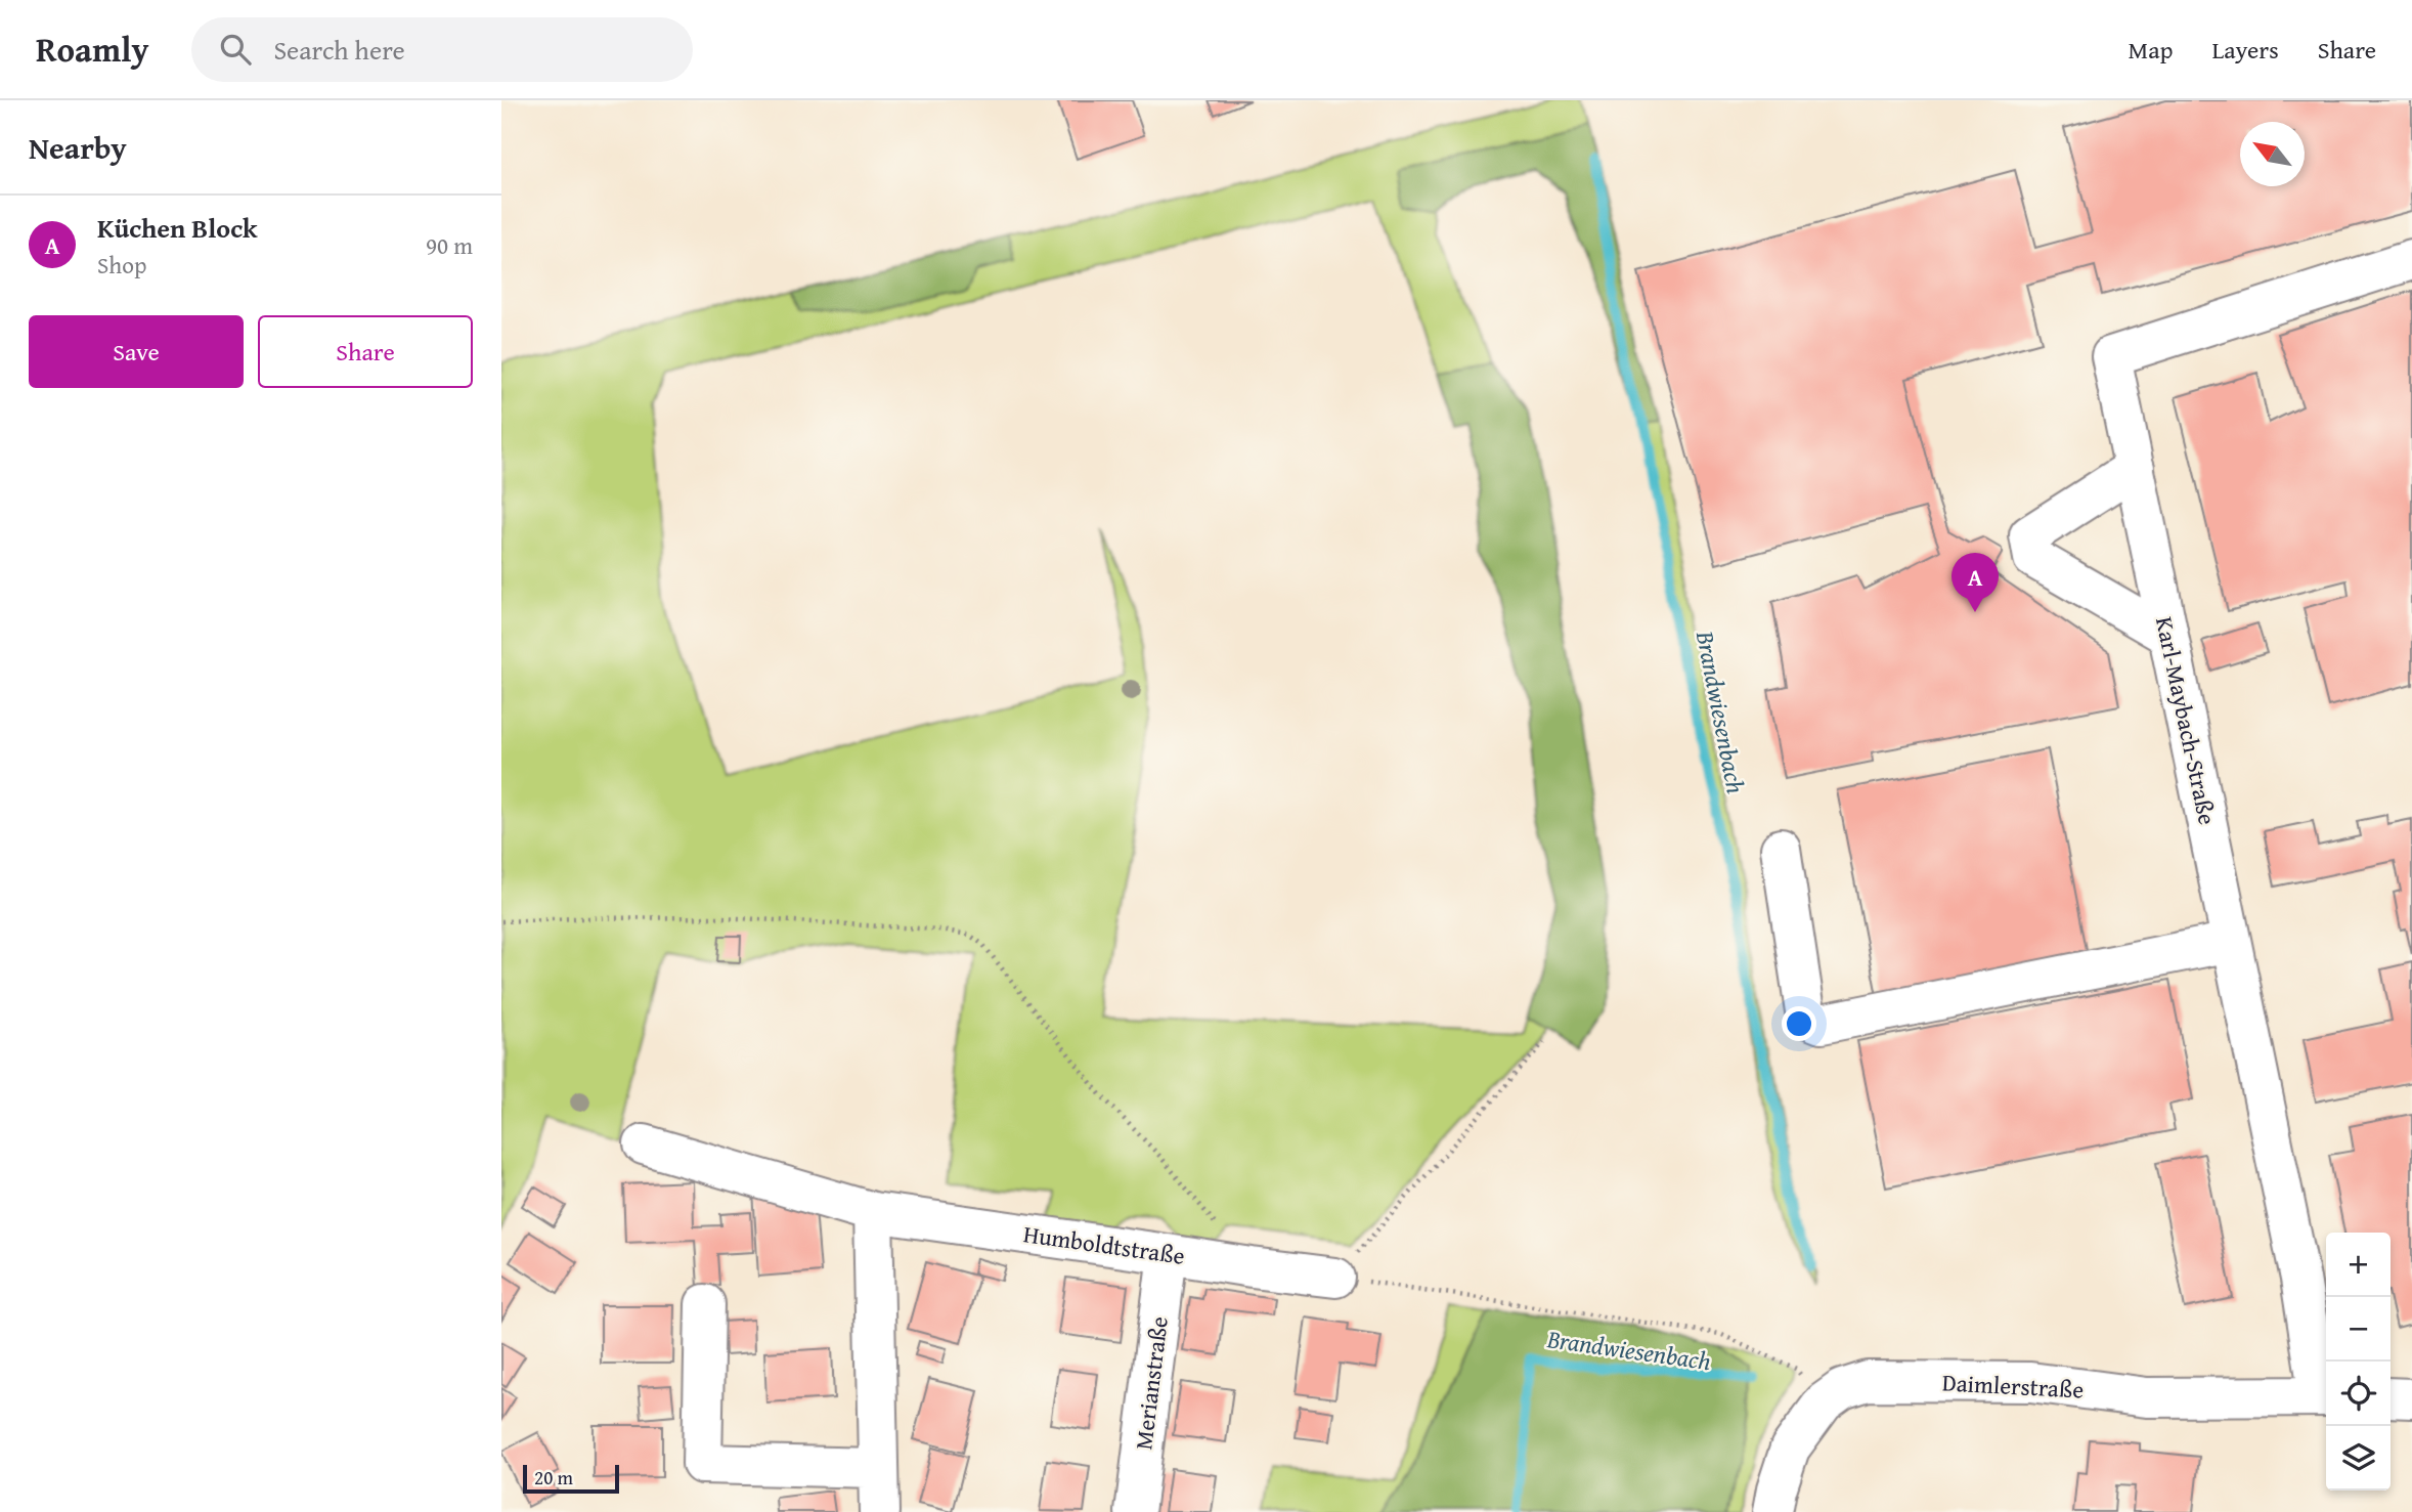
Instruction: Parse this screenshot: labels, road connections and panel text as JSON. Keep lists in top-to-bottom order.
{
  "streets": {
    "street": [
      "Karl-Maybach-Straße",
      "Humboldtstraße",
      "Merianstraße",
      "Daimlerstraße"
    ]
  },
  "crossings": [
    ["Karl-Maybach-Straße", "Daimlerstraße"],
    ["Humboldtstraße", "Merianstraße"]
  ],
  "water": ["Brandwiesenbach"],
  "scale_bar": "20 m",
  "north": "top left",
  "page": {
    "header": "Roamly",
    "search": "Search here",
    "nav": ["Map", "Layers", "Share"],
    "heading": "Nearby",
    "list": [
      {
        "mark": "A",
        "name": "Küchen Block",
        "note": "Shop",
        "value": "90 m"
      }
    ],
    "buttons": ["Save", "Share"],
    "pins": "A",
    "map_buttons": ["+", "−"],
    "scale": "20 m"
  }
}
